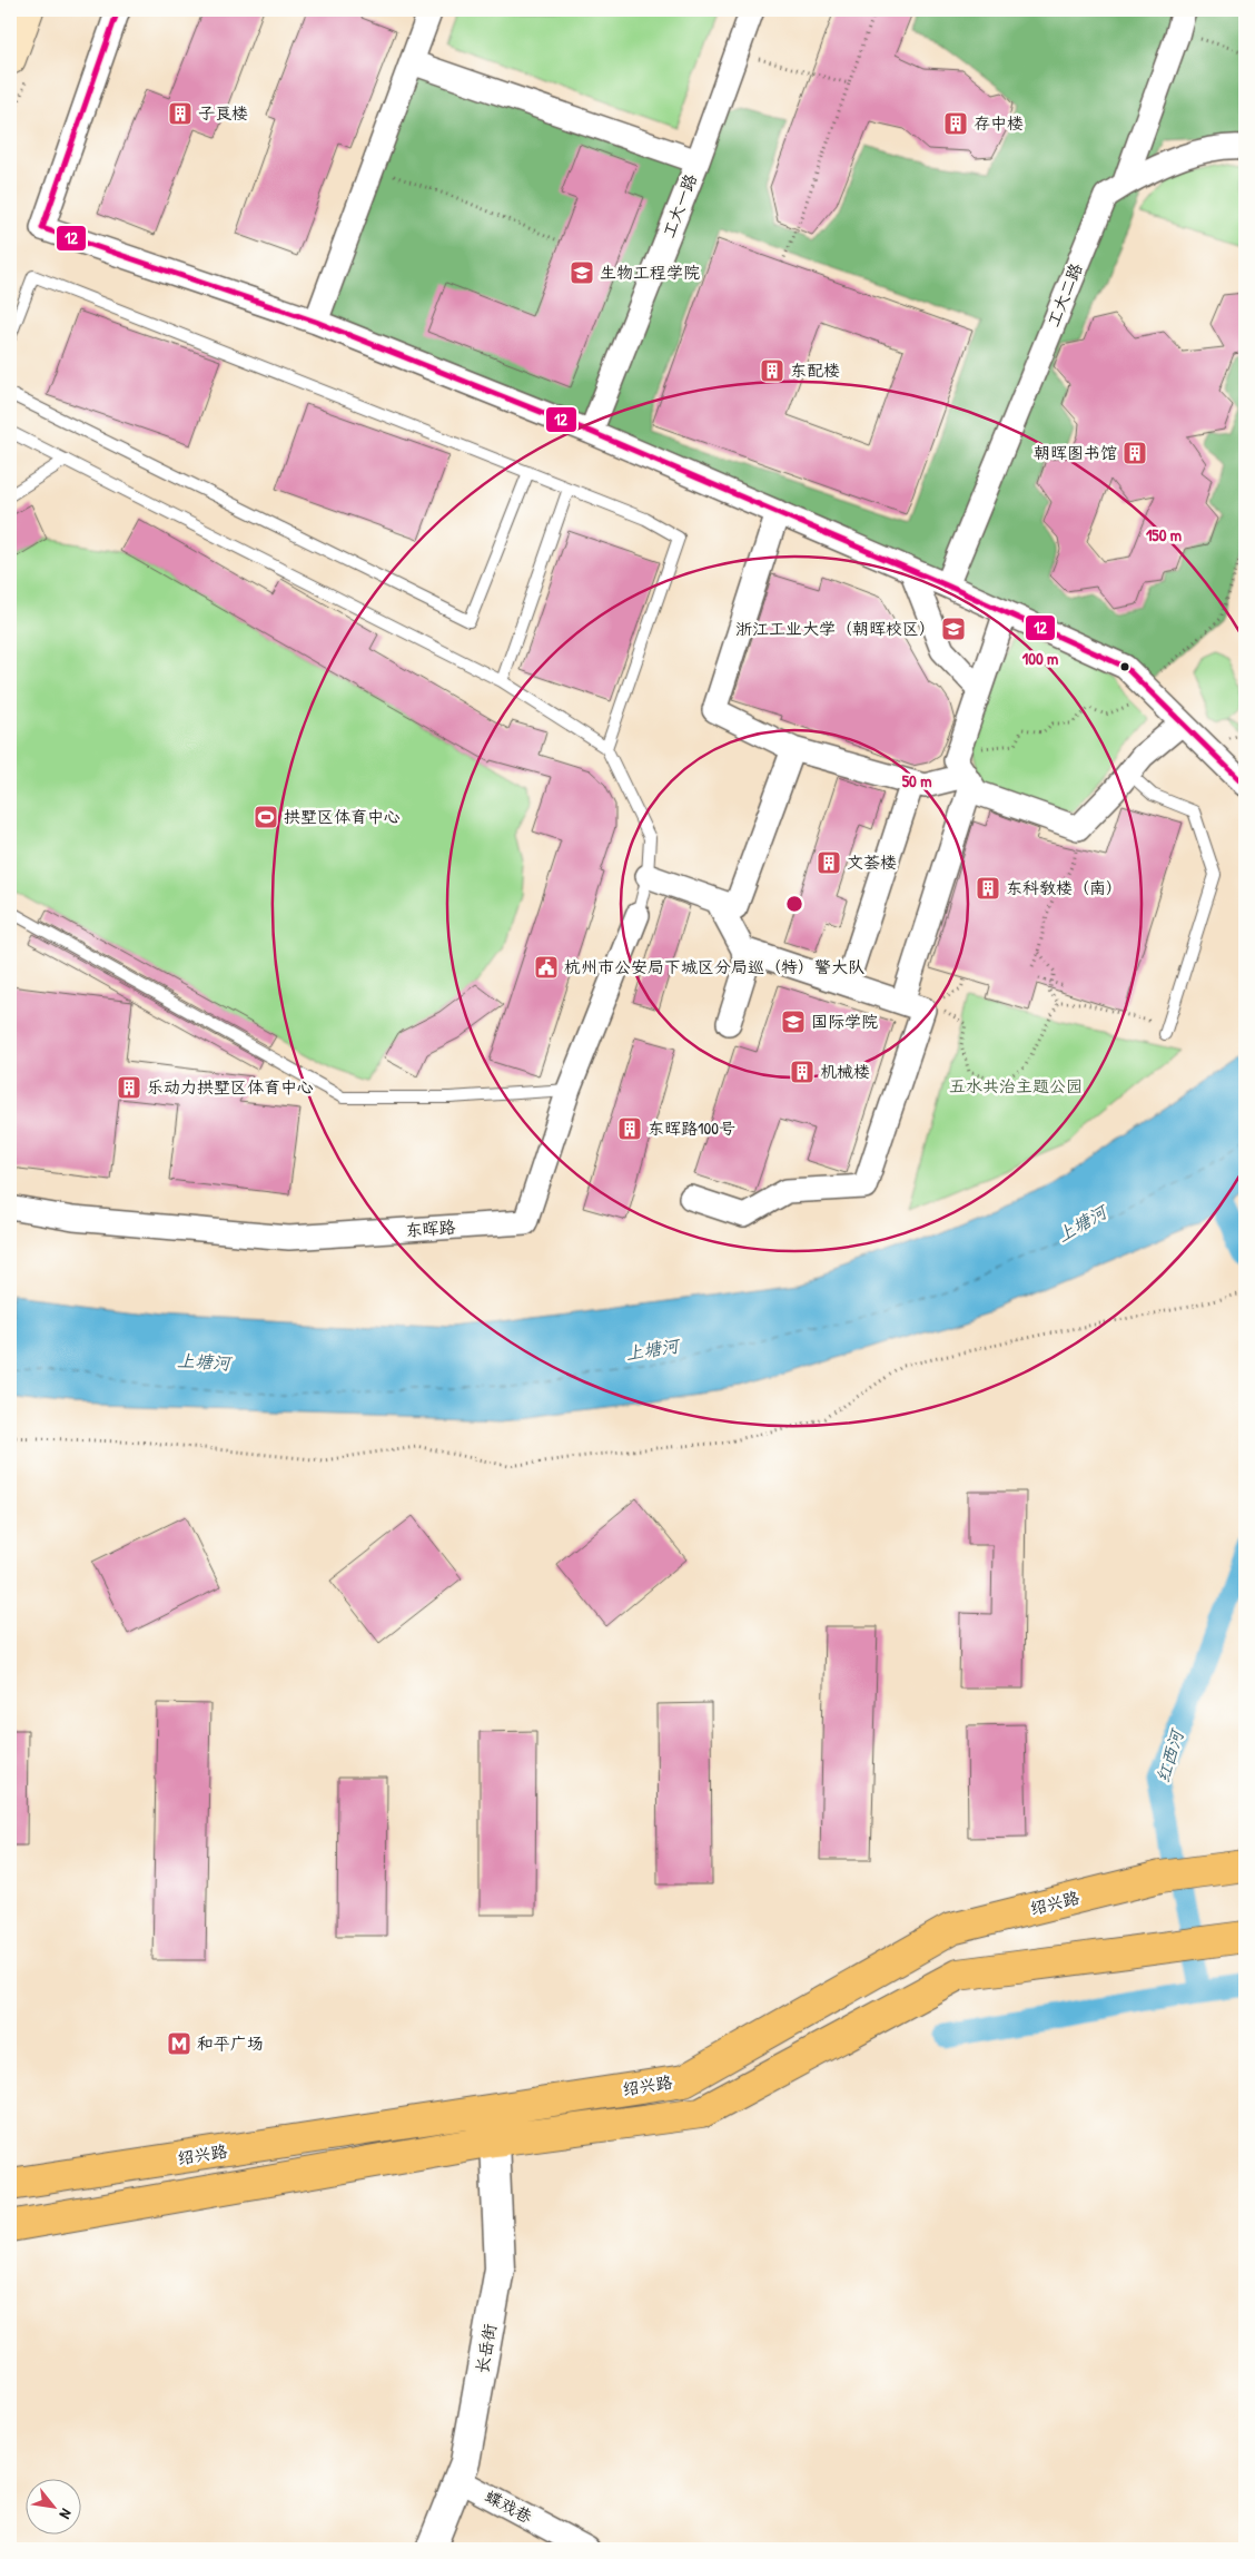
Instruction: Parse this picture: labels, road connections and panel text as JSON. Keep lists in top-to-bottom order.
{
  "streets": {
    "main road": ["绍兴路"],
    "street": [
      "工大一路",
      "工大二路",
      "东晖路",
      "长岳街",
      "蝶戏巷"
    ]
  },
  "crossings": [
    ["绍兴路", "长岳街"],
    ["长岳街", "蝶戏巷"]
  ],
  "water": ["上塘河", "红西河"],
  "parks": ["五水共治主题公园"],
  "places": {
    "building": [
      "子良楼",
      "存中楼",
      "东配楼",
      "朝晖图书馆",
      "文荟楼",
      "东科教楼（南）",
      "机械楼",
      "乐动力拱墅区体育中心",
      "东晖路100号"
    ],
    "school or university": ["生物工程学院", "浙江工业大学（朝晖校区）", "国际学院"],
    "sports": ["拱墅区体育中心"],
    "public building": ["杭州市公安局下城区分局巡（特）警大队"],
    "metro station": ["和平广场"]
  },
  "lines": ["transit line 12"],
  "north": "bottom right",
  "rings": ["150 m", "100 m", "50 m"]
}
